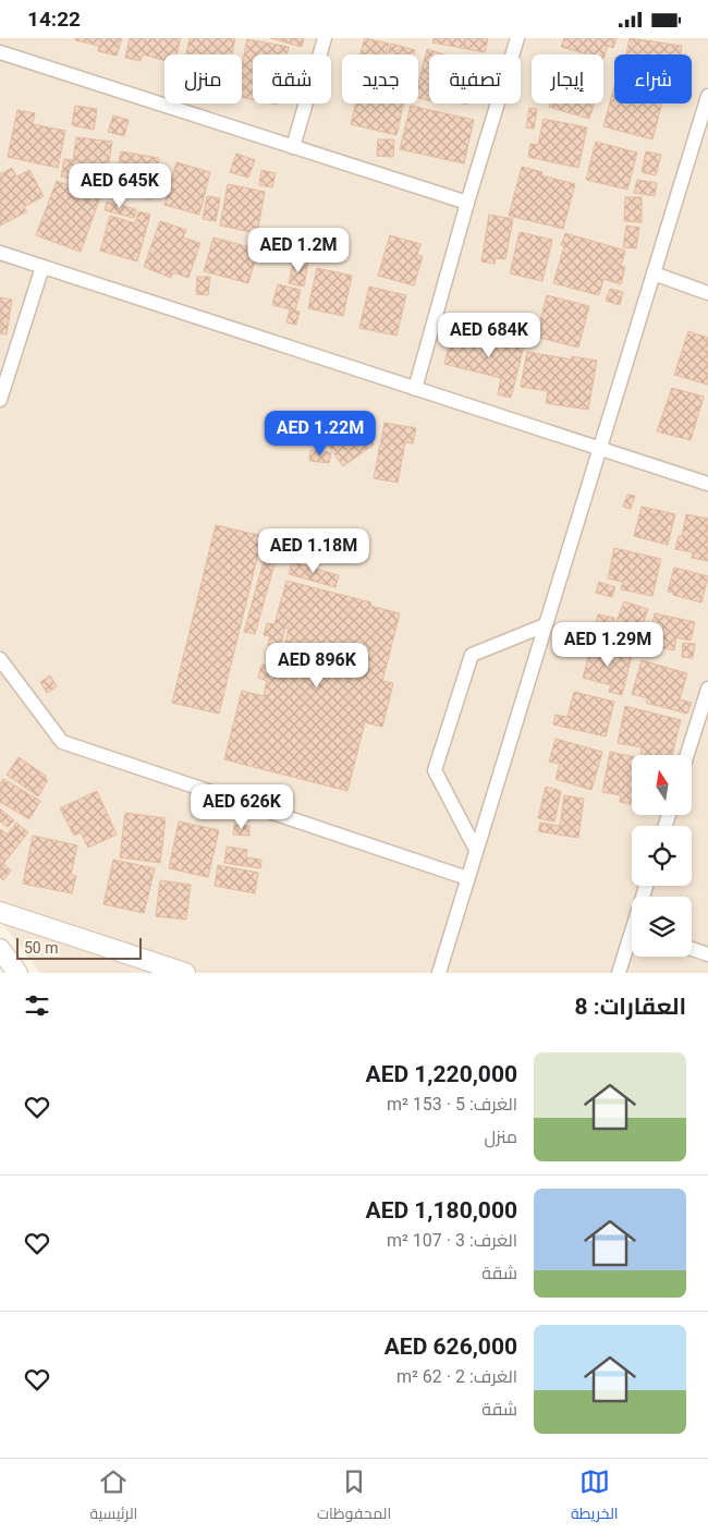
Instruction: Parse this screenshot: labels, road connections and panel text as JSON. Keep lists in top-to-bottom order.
{
  "scale_bar": "50 m",
  "north": "top",
  "page": {
    "status": "14:22",
    "chip": [
      "شراء",
      "إيجار",
      "تصفية",
      "جديد",
      "شقة",
      "منزل"
    ],
    "price": [
      "AED 645K",
      "AED 1.2M",
      "AED 684K",
      "AED 1.22M",
      "AED 1.18M",
      "AED 1.29M",
      "AED 896K",
      "AED 626K"
    ],
    "scale": "50 m",
    "heading": "العقارات: 8",
    "list": [
      {
        "name": "AED 1,220,000",
        "note": "الغرف: 5 · 153 m² · منزل"
      },
      {
        "name": "AED 1,180,000",
        "note": "الغرف: 3 · 107 m² · شقة"
      },
      {
        "name": "AED 626,000",
        "note": "الغرف: 2 · 62 m² · شقة"
      }
    ],
    "tabs": ["الخريطة", "المحفوظات", "الرئيسية"]
  }
}
